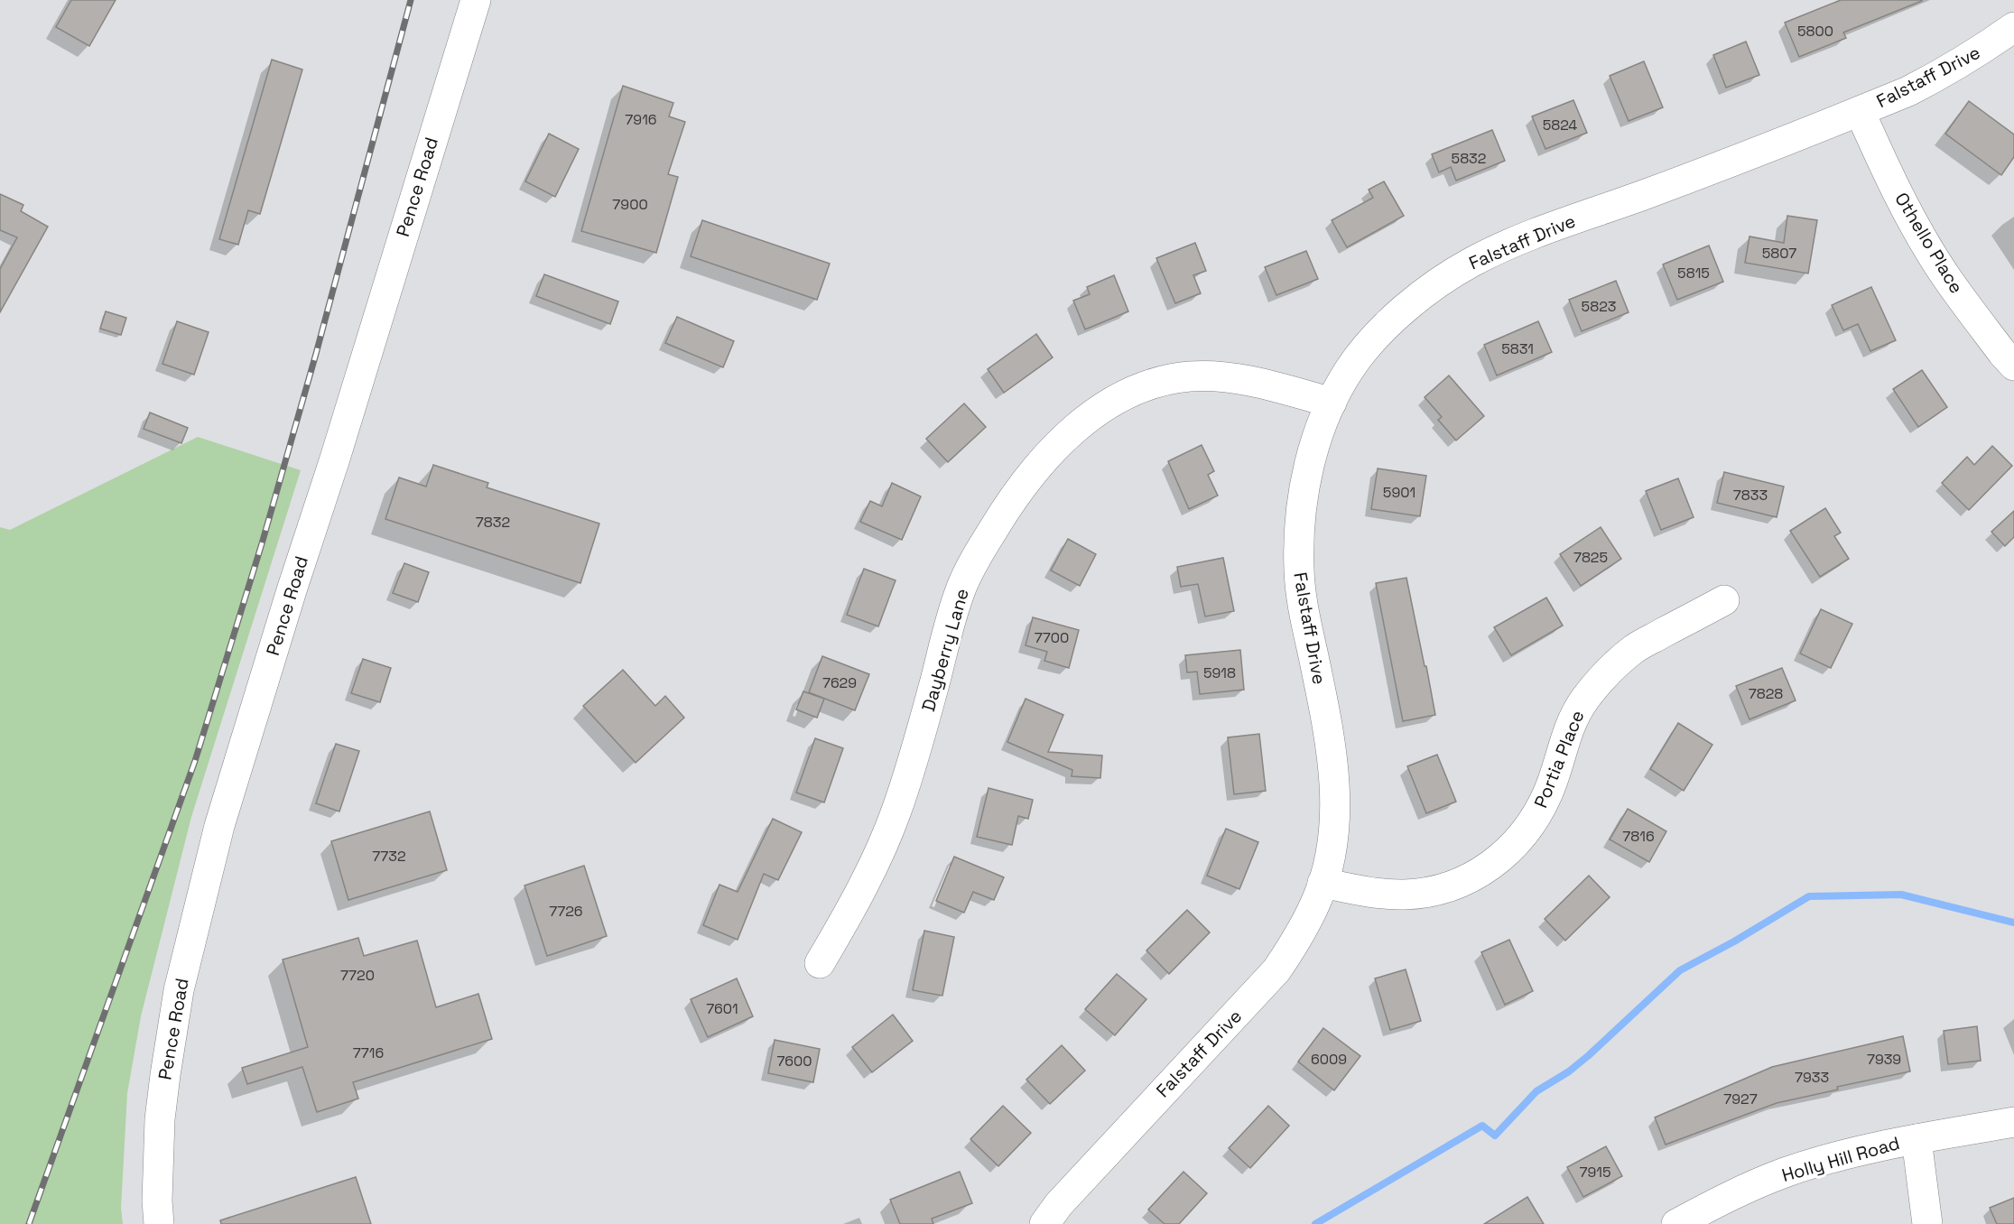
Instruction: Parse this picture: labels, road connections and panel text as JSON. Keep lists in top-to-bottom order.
{
  "streets": {
    "street": [
      "Falstaff Drive",
      "Pence Road",
      "Othello Place",
      "Dayberry Lane",
      "Portia Place",
      "Holly Hill Road"
    ]
  },
  "crossings": [
    ["Falstaff Drive", "Othello Place"],
    ["Falstaff Drive", "Dayberry Lane"],
    ["Falstaff Drive", "Portia Place"]
  ],
  "house_numbers": [
    "5800",
    "7916",
    "5824",
    "5832",
    "7900",
    "5807",
    "5815",
    "5823",
    "5831",
    "5901",
    "7833",
    "7832",
    "7825",
    "7700",
    "5918",
    "7629",
    "7828",
    "7816",
    "7732",
    "7726",
    "7720",
    "7601",
    "7716",
    "6009",
    "7939",
    "7600",
    "7933",
    "7927",
    "7915"
  ]
}
